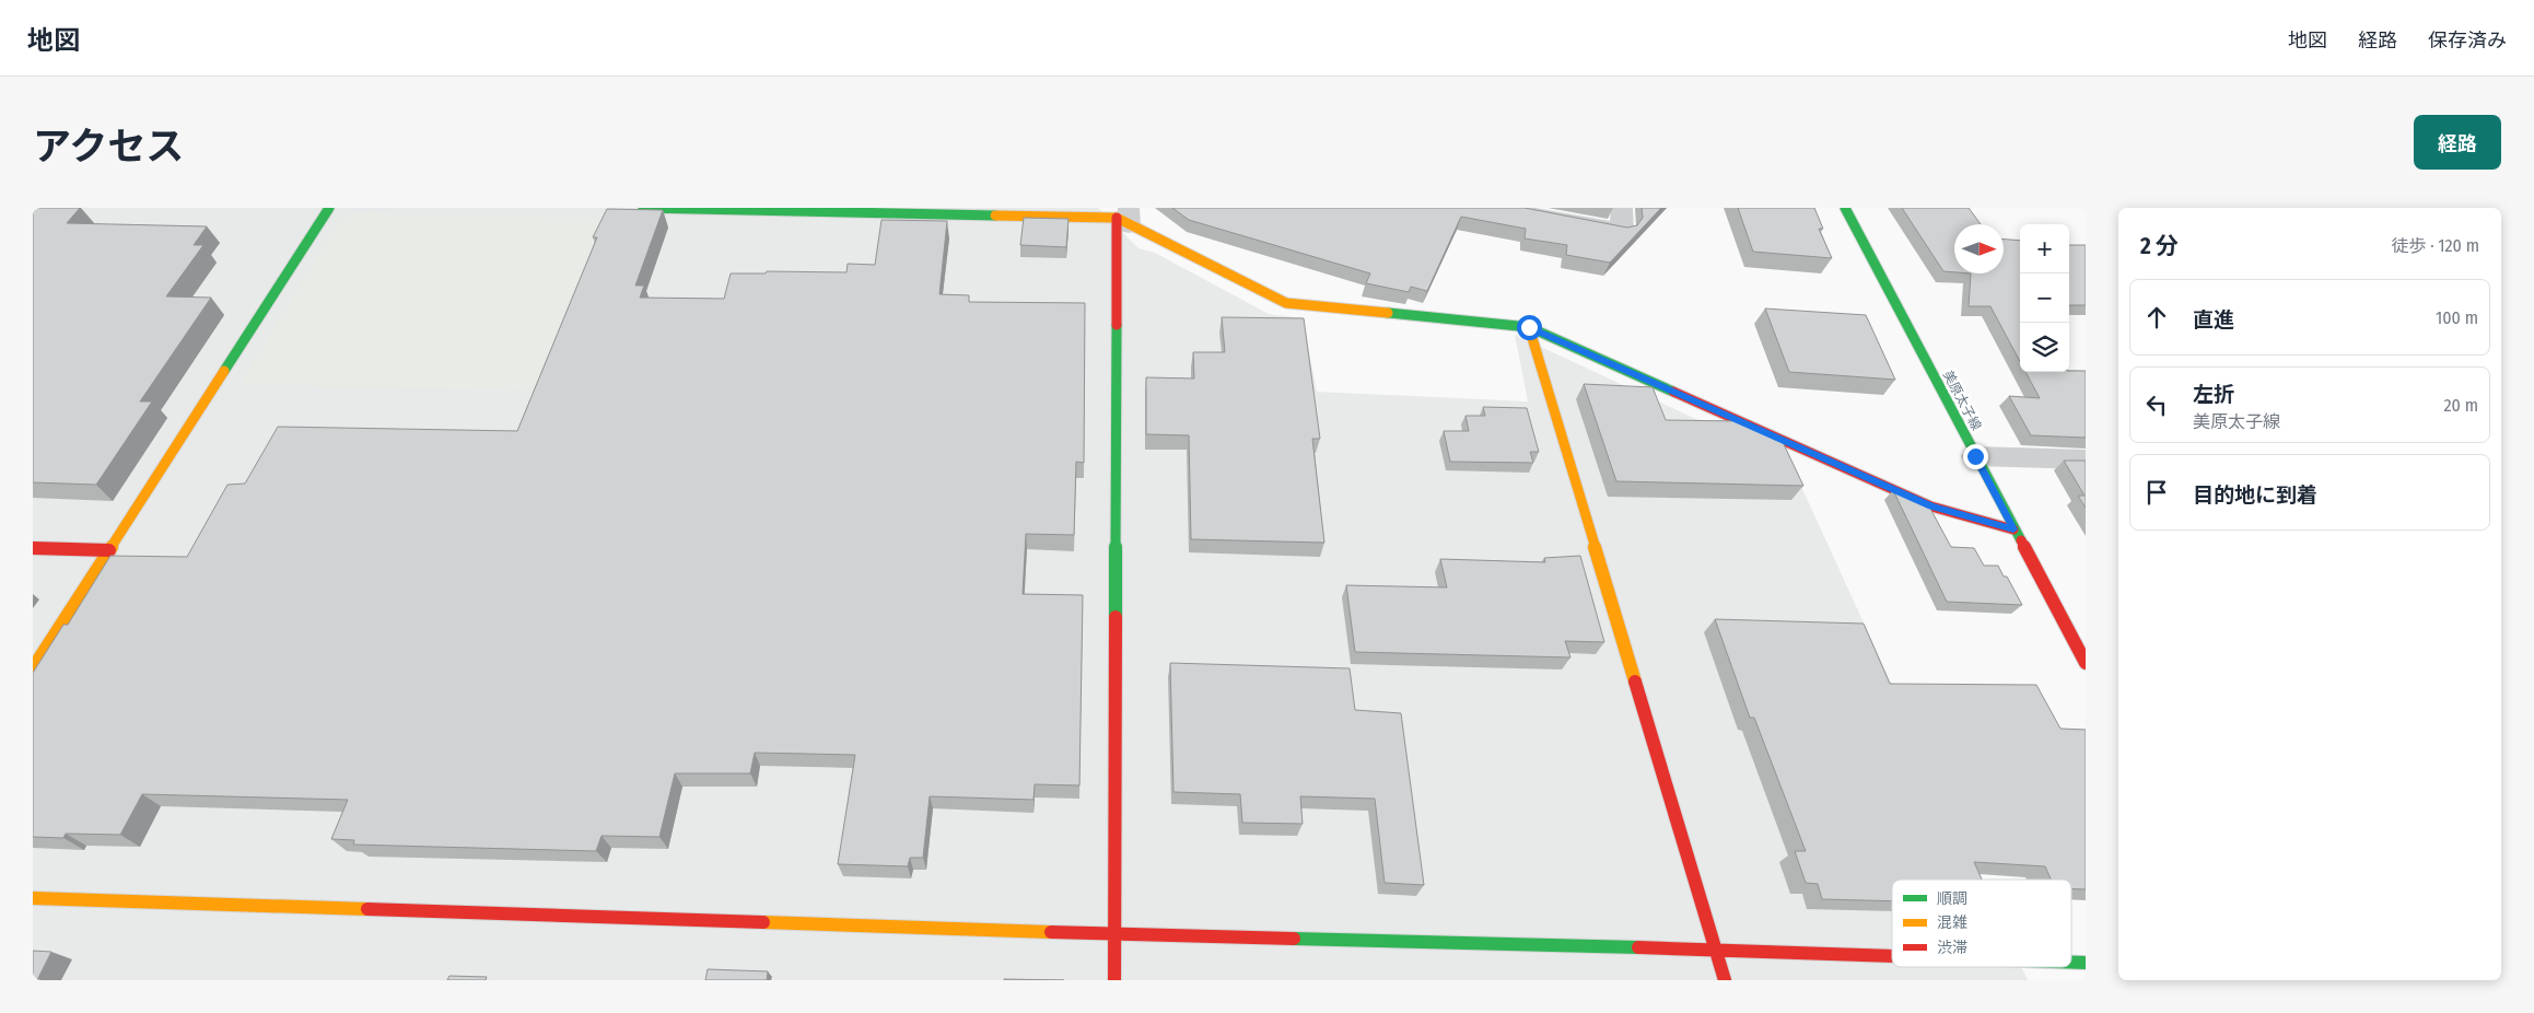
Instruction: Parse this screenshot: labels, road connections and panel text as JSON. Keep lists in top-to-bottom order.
{
  "streets": {
    "street": ["美原太子線"]
  },
  "legend": ["順調", "混雑", "渋滞"],
  "north": "right",
  "page": {
    "header": "地図",
    "nav": ["地図", "経路", "保存済み"],
    "title": "アクセス",
    "buttons": "経路",
    "heading": ["2 分", "徒歩 · 120 m"],
    "map_buttons": ["+", "−"],
    "list": [
      ["直進", "100 m"],
      ["左折", "美原太子線", "20 m"],
      "目的地に到着"
    ]
  }
}
